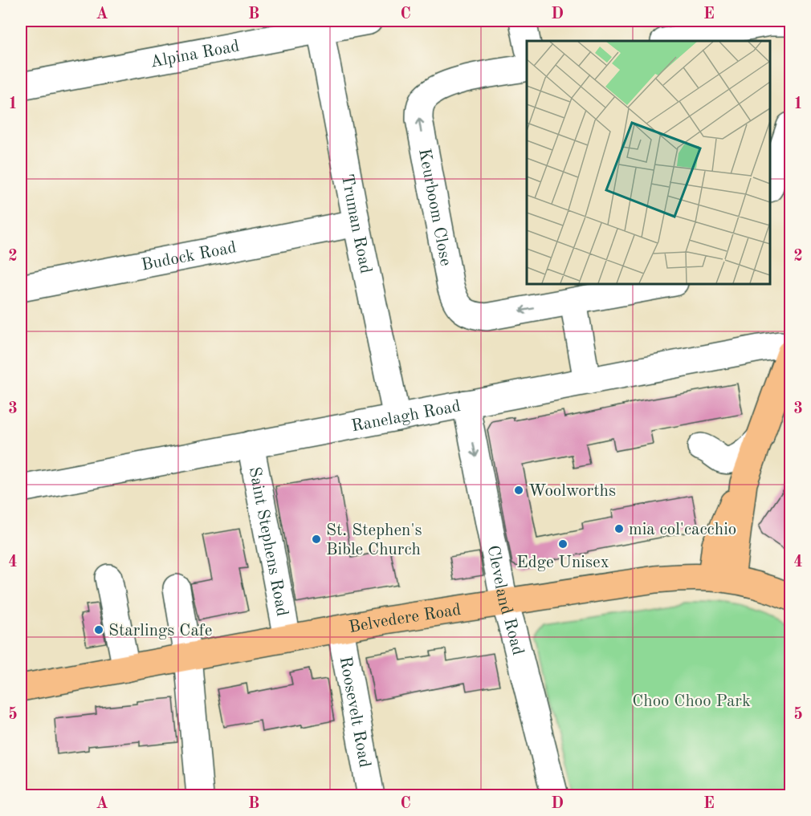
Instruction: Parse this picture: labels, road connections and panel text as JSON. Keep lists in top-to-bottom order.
{
  "streets": {
    "main road": ["Belvedere Road"],
    "street": [
      "Alpina Road",
      "Keurboom Close",
      "Truman Road",
      "Budock Road",
      "Ranelagh Road",
      "Saint Stephens Road",
      "Cleveland Road",
      "Roosevelt Road"
    ]
  },
  "crossings": [
    ["Alpina Road", "Truman Road"],
    ["Truman Road", "Budock Road"],
    ["Truman Road", "Ranelagh Road"],
    ["Ranelagh Road", "Saint Stephens Road"],
    ["Ranelagh Road", "Cleveland Road"],
    ["Saint Stephens Road", "Belvedere Road"],
    ["Cleveland Road", "Belvedere Road"],
    ["Belvedere Road", "Roosevelt Road"]
  ],
  "one_way": ["Cleveland Road"],
  "parks": ["Choo Choo Park"],
  "places": [
    "Woolworths",
    "mia col'cacchio",
    "St. Stephen's Bible Church",
    "Edge Unisex",
    "Starlings Cafe"
  ],
  "grid": {
    "columns": [
      "A",
      "B",
      "C",
      "D",
      "E"
    ],
    "rows": [
      "1",
      "2",
      "3",
      "4",
      "5"
    ]
  }
}
